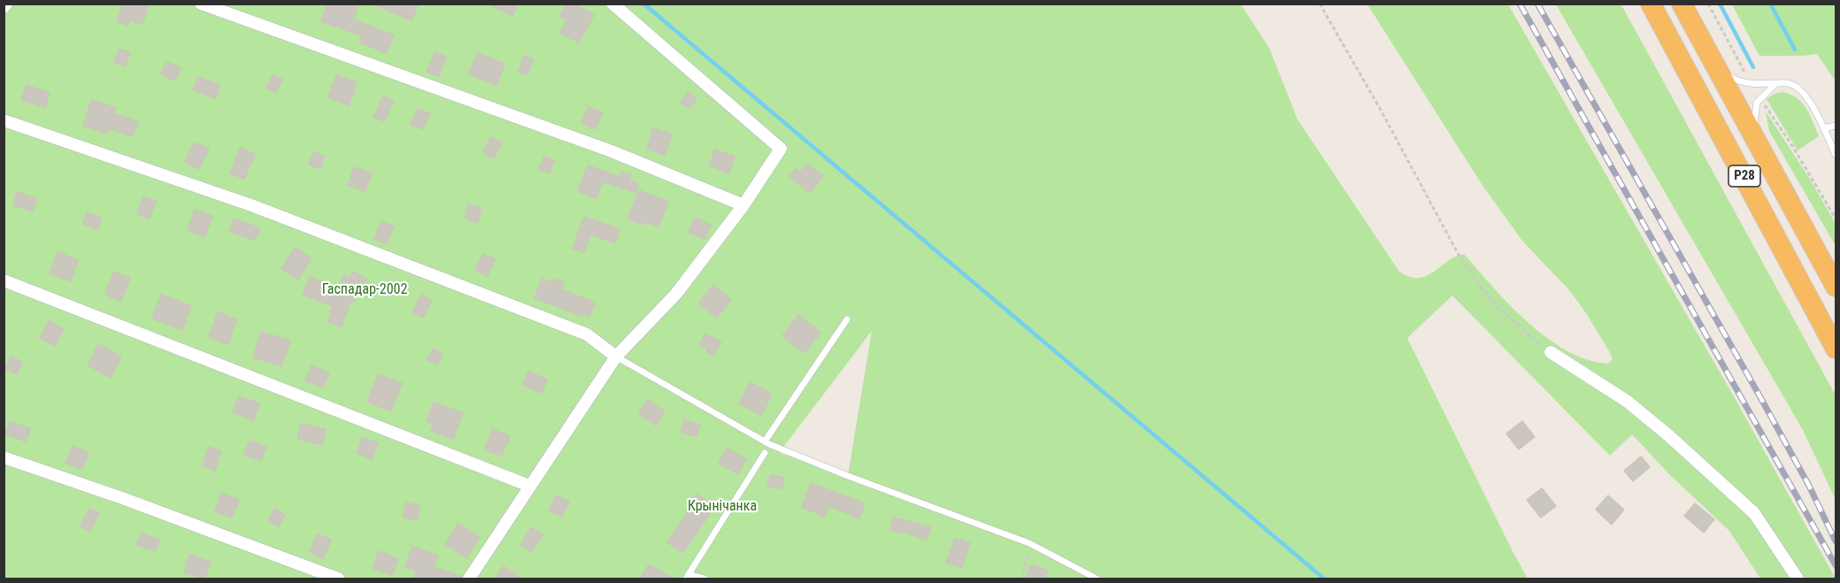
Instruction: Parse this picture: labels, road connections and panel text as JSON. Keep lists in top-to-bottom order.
{
  "streets": {
    "highway": ["Р28"]
  },
  "parks": ["Гаспадар-2002", "Крынічанка"]
}
